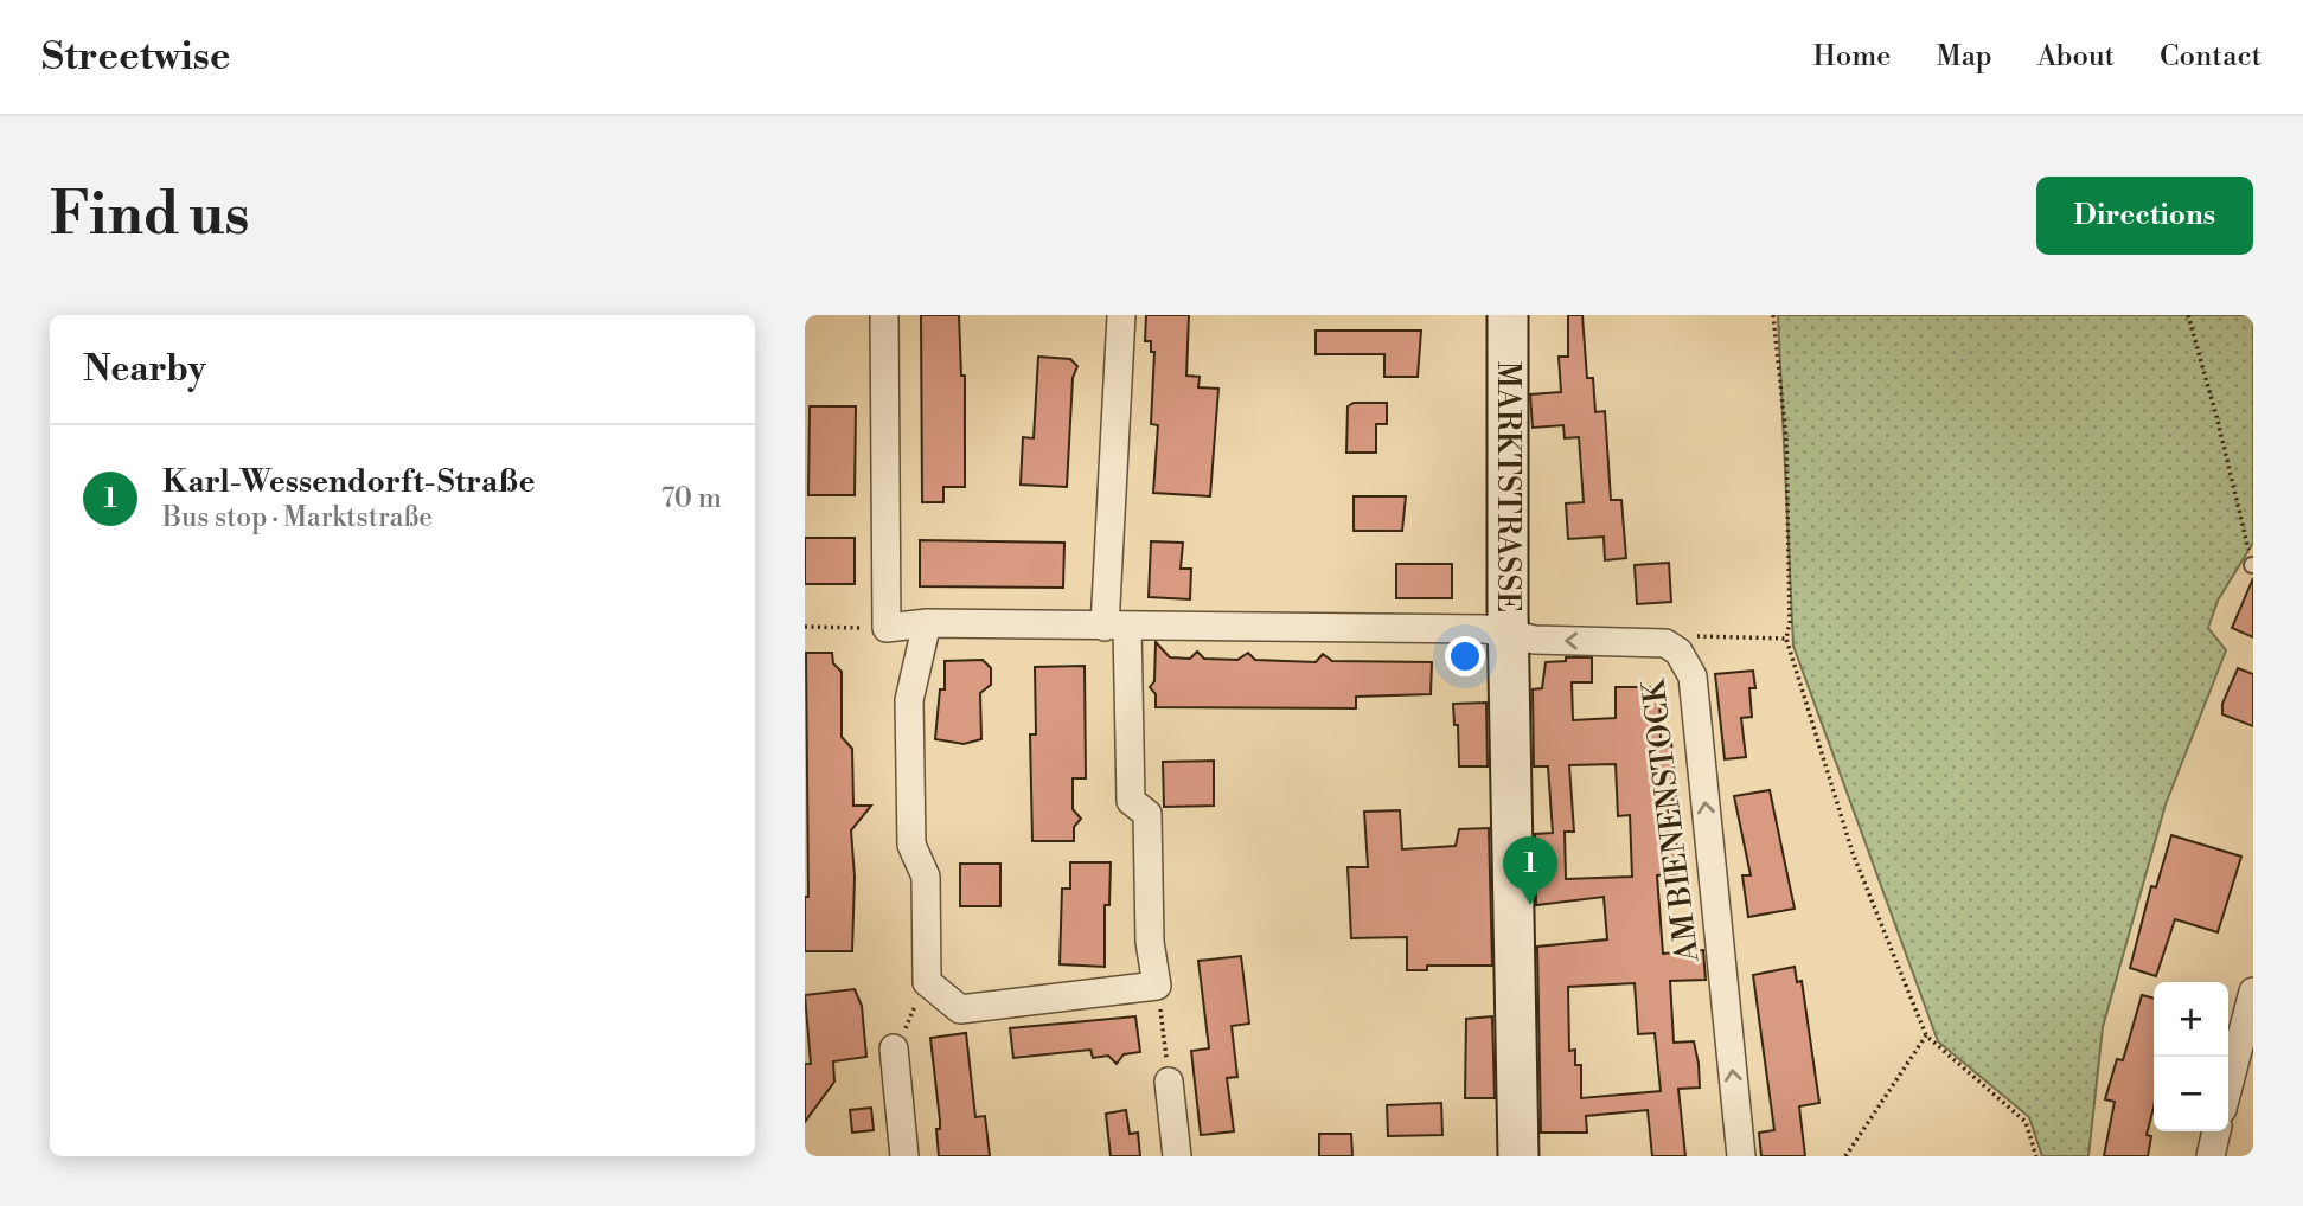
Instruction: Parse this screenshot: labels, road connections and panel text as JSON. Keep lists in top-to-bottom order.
{
  "streets": {
    "street": ["MARKTSTRASSE", "AM BIENENSTOCK"]
  },
  "crossings": [
    ["MARKTSTRASSE", "AM BIENENSTOCK"]
  ],
  "one_way": ["AM BIENENSTOCK"],
  "page": {
    "header": "Streetwise",
    "nav": [
      "Home",
      "Map",
      "About",
      "Contact"
    ],
    "buttons": "Directions",
    "title": "Find us",
    "heading": "Nearby",
    "list": [
      {
        "mark": "1",
        "name": "Karl-Wessendorft-Straße",
        "note": "Bus stop · Marktstraße",
        "value": "70 m"
      }
    ],
    "pins": "1",
    "map_buttons": ["+", "−"]
  }
}
